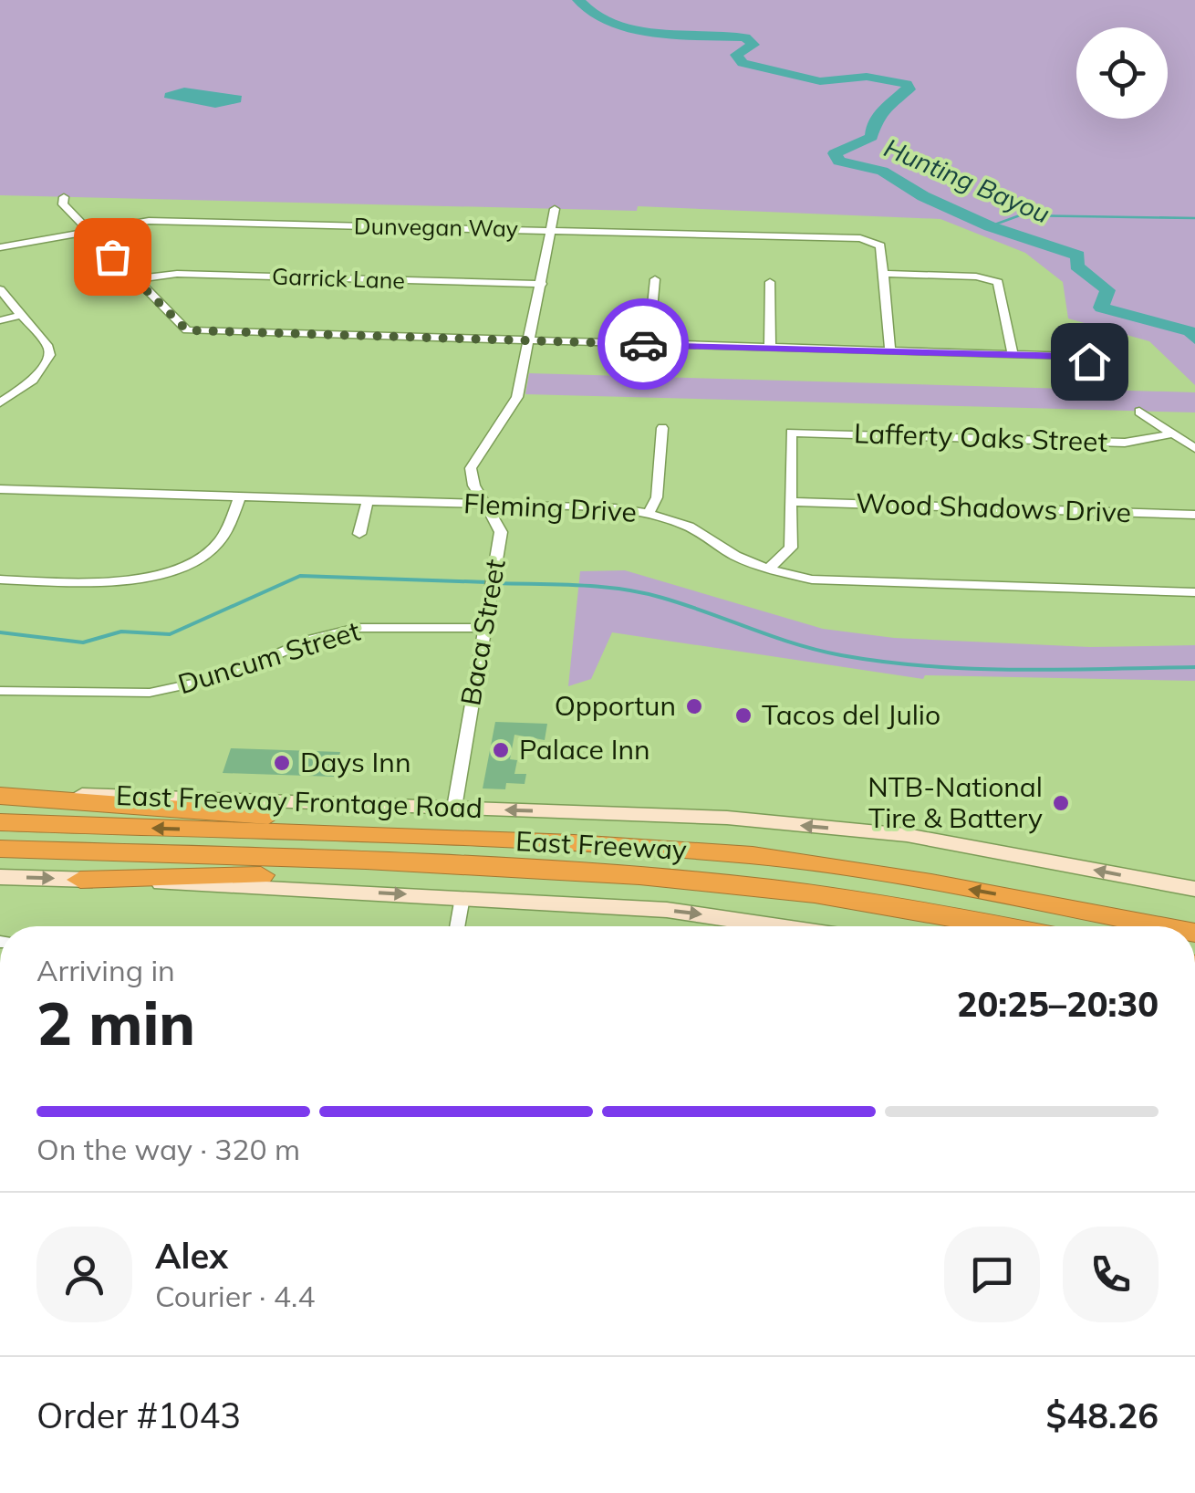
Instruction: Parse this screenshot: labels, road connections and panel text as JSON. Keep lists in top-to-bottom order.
{
  "streets": {
    "highway": ["East Freeway"],
    "main road": ["East Freeway Frontage Road"],
    "street": [
      "Dunvegan Way",
      "Garrick Lane",
      "Lafferty Oaks Street",
      "Fleming Drive",
      "Wood Shadows Drive",
      "Baca Street",
      "Duncum Street"
    ]
  },
  "crossings": [
    ["Dunvegan Way", "Baca Street"],
    ["Garrick Lane", "Baca Street"],
    ["Lafferty Oaks Street", "Wood Shadows Drive"],
    ["Fleming Drive", "Baca Street"],
    ["Baca Street", "Duncum Street"],
    ["Baca Street", "East Freeway Frontage Road"]
  ],
  "water": ["Hunting Bayou"],
  "places": [
    "Opportun",
    "Tacos del Julio",
    "Palace Inn",
    "Days Inn",
    "NTB-National Tire & Battery"
  ],
  "page": {
    "heading": ["2 min", "Arriving in", "20:25–20:30"],
    "panel": [
      "Alex",
      "Courier · 4.4",
      "Order #1043",
      "$48.26"
    ],
    "bar": "On the way · 320 m"
  }
}
